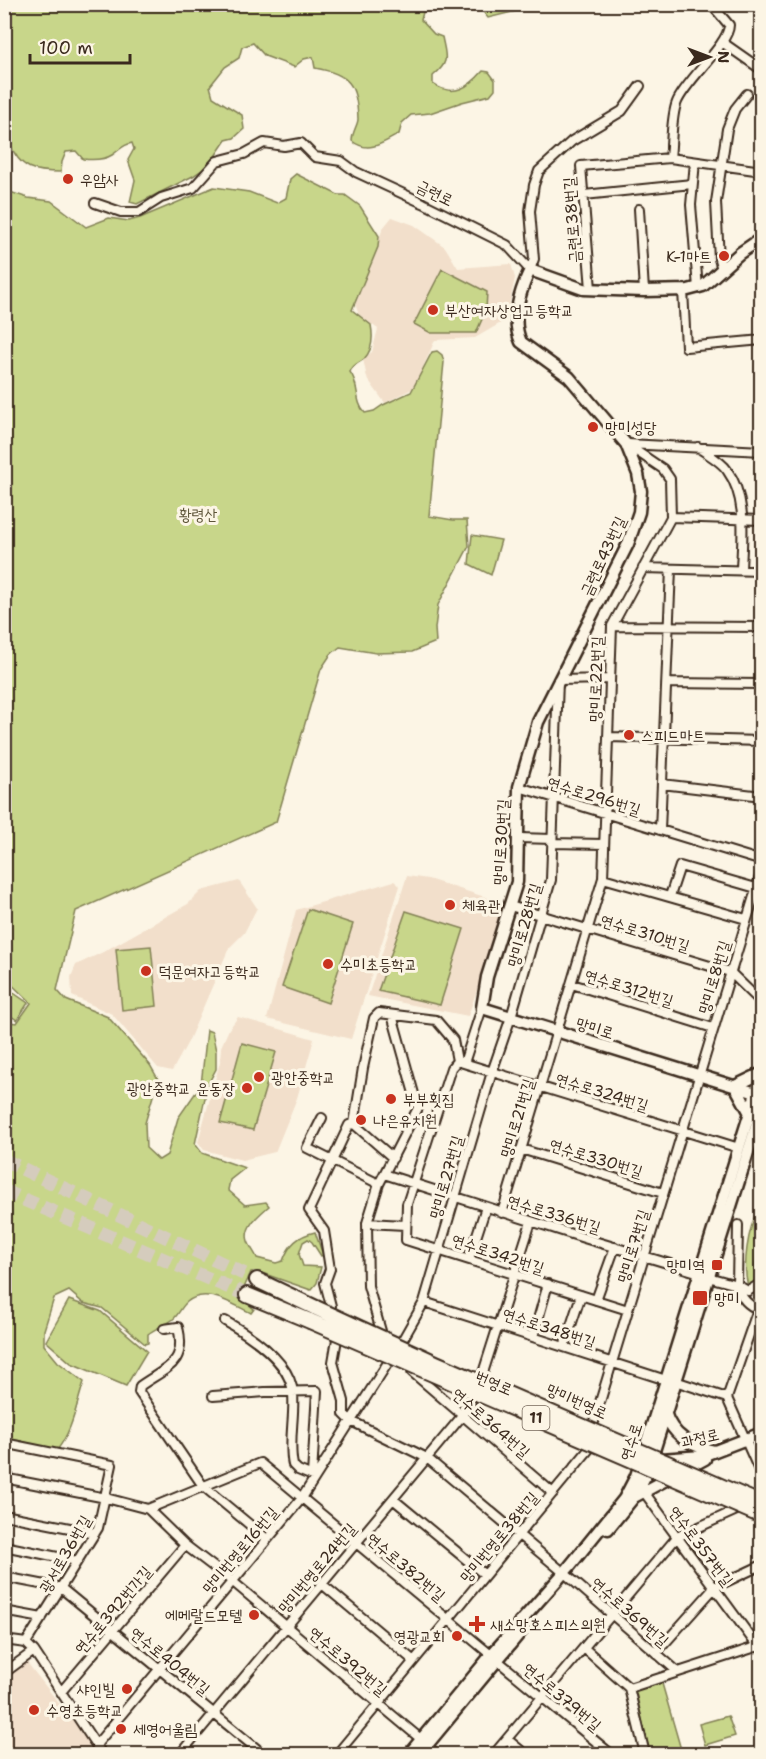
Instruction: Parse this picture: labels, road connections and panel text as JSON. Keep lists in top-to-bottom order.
{
  "streets": {
    "highway": ["번영로", "11"],
    "street": [
      "금련로",
      "금련로38번길",
      "금련로43번길",
      "망미로22번길",
      "연수로296번길",
      "망미로30번길",
      "망미로28번길",
      "연수로310번길",
      "망미로8번길",
      "연수로312번길",
      "망미로",
      "연수로324번길",
      "망미로21번길",
      "연수로330번길",
      "망미로27번길",
      "연수로336번길",
      "망미로7번길",
      "연수로342번길",
      "연수로348번길",
      "망미번영로",
      "연수로364번길",
      "과정로",
      "연수로",
      "망미번영로38번길",
      "연수로357번길",
      "망미번영로16번길",
      "광서로36번길",
      "연수로382번길",
      "망미번영로24번길",
      "연수로392번가길",
      "연수로369번길",
      "연수로404번길",
      "연수로392번길",
      "연수로379번길"
    ]
  },
  "crossings": [
    ["금련로", "금련로38번길"],
    ["금련로", "금련로43번길"],
    ["금련로43번길", "망미로30번길"],
    ["금련로43번길", "망미로28번길"],
    ["망미로22번길", "연수로296번길"],
    ["망미로22번길", "연수로310번길"],
    ["망미로22번길", "연수로312번길"],
    ["망미로22번길", "망미로"],
    ["망미로22번길", "망미로21번길"],
    ["연수로296번길", "망미로30번길"],
    ["연수로296번길", "망미로28번길"],
    ["망미로30번길", "망미로28번길"],
    ["망미로30번길", "연수로310번길"],
    ["망미로30번길", "망미로"],
    ["망미로28번길", "연수로310번길"],
    ["망미로28번길", "망미로"],
    ["망미로28번길", "망미로27번길"],
    ["연수로310번길", "망미로8번길"],
    ["망미로8번길", "연수로312번길"],
    ["망미로8번길", "망미로"],
    ["망미로8번길", "망미로7번길"],
    ["망미로", "망미로21번길"],
    ["망미로", "망미로27번길"],
    ["망미로", "망미로7번길"],
    ["망미로", "연수로"],
    ["연수로324번길", "망미로21번길"],
    ["연수로324번길", "망미로27번길"],
    ["연수로324번길", "망미로7번길"],
    ["연수로324번길", "연수로"],
    ["망미로21번길", "연수로330번길"],
    ["망미로21번길", "연수로336번길"],
    ["연수로330번길", "망미로7번길"],
    ["망미로27번길", "연수로336번길"],
    ["망미로27번길", "연수로342번길"],
    ["망미로27번길", "연수로348번길"],
    ["망미로27번길", "망미번영로"],
    ["연수로336번길", "망미로7번길"],
    ["연수로336번길", "연수로342번길"],
    ["연수로336번길", "연수로"],
    ["망미로7번길", "연수로342번길"],
    ["망미로7번길", "연수로348번길"],
    ["망미로7번길", "망미번영로"],
    ["연수로342번길", "연수로348번길"],
    ["연수로348번길", "연수로"],
    ["망미번영로", "과정로"],
    ["망미번영로", "연수로"],
    ["망미번영로", "망미번영로16번길"],
    ["망미번영로", "연수로369번길"],
    ["연수로364번길", "망미번영로38번길"],
    ["연수로364번길", "망미번영로24번길"],
    ["과정로", "연수로"],
    ["연수로", "연수로357번길"],
    ["연수로", "연수로382번길"],
    ["연수로", "연수로369번길"],
    ["연수로", "연수로392번길"],
    ["연수로", "연수로379번길"],
    ["망미번영로38번길", "연수로382번길"],
    ["망미번영로38번길", "연수로369번길"],
    ["망미번영로38번길", "연수로392번길"],
    ["망미번영로16번길", "연수로382번길"],
    ["망미번영로16번길", "연수로369번길"],
    ["망미번영로16번길", "연수로404번길"],
    ["망미번영로16번길", "연수로392번길"],
    ["광서로36번길", "연수로404번길"],
    ["연수로382번길", "망미번영로24번길"],
    ["연수로382번길", "연수로392번길"],
    ["연수로382번길", "연수로379번길"],
    ["망미번영로24번길", "연수로369번길"],
    ["망미번영로24번길", "연수로404번길"],
    ["망미번영로24번길", "연수로392번길"],
    ["연수로392번가길", "연수로404번길"],
    ["연수로392번가길", "연수로392번길"]
  ],
  "parks": ["황령산"],
  "places": {
    "other": [
      "우암사",
      "K-1마트",
      "부산여자상업고등학교",
      "망미성당",
      "스피드마트",
      "체육관",
      "수미초등학교",
      "덕문여자고등학교",
      "광안중학교",
      "광안중학교 운동장",
      "부부횟집",
      "나은유치원",
      "에메랄드모텔",
      "영광교회",
      "샤인빌",
      "수영초등학교",
      "세영어울림"
    ],
    "transit": ["망미역", "망미"],
    "health": ["새소망호스피스의원"]
  },
  "scale_bar": "100 m",
  "north": "right"
}
